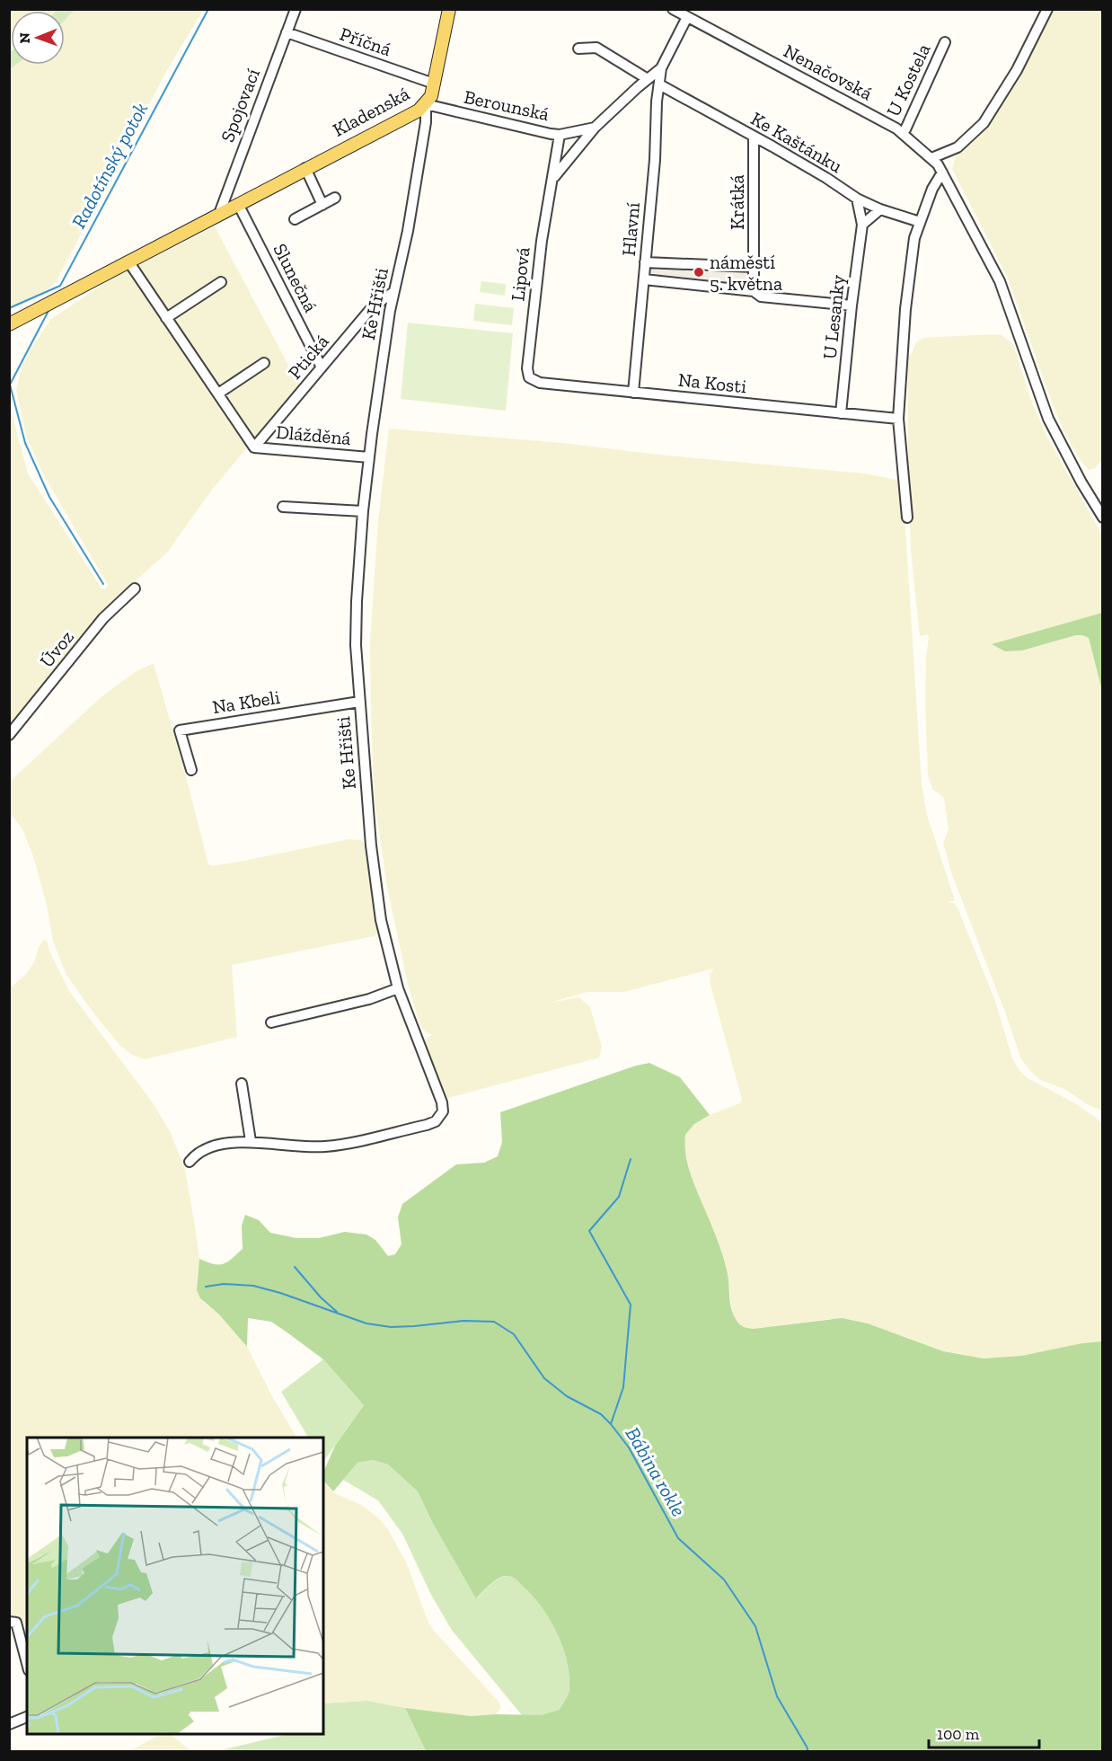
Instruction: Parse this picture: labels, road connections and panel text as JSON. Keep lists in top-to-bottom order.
{
  "streets": {
    "main road": ["Kladenská"],
    "street": [
      "Příčná",
      "Nenačovská",
      "U Kostela",
      "Spojovací",
      "Berounská",
      "Ke Kaštánku",
      "Krátká",
      "Hlavní",
      "Lipová",
      "Slunečná",
      "Ke Hřišti",
      "U Lesanky",
      "Ptická",
      "Na Kosti",
      "Dlážděná",
      "Úvoz",
      "Na Kbeli"
    ]
  },
  "crossings": [
    ["Příčná", "Spojovací"],
    ["Příčná", "Kladenská"],
    ["Nenačovská", "U Kostela"],
    ["Spojovací", "Kladenská"],
    ["Berounská", "Kladenská"],
    ["Berounská", "Lipová"],
    ["Berounská", "Ke Hřišti"],
    ["Kladenská", "Slunečná"],
    ["Kladenská", "Ke Hřišti"],
    ["Ke Kaštánku", "Krátká"],
    ["Ke Kaštánku", "Hlavní"],
    ["Ke Kaštánku", "U Lesanky"],
    ["Hlavní", "Na Kosti"],
    ["Lipová", "Na Kosti"],
    ["Slunečná", "Ptická"],
    ["Ke Hřišti", "Ptická"],
    ["Ke Hřišti", "Dlážděná"],
    ["Ke Hřišti", "Na Kbeli"],
    ["U Lesanky", "Na Kosti"],
    ["Ptická", "Dlážděná"]
  ],
  "water": ["Radotínský potok", "Bábina rokle"],
  "places": ["náměstí 5. května"],
  "scale_bar": "100 m",
  "north": "left"
}
